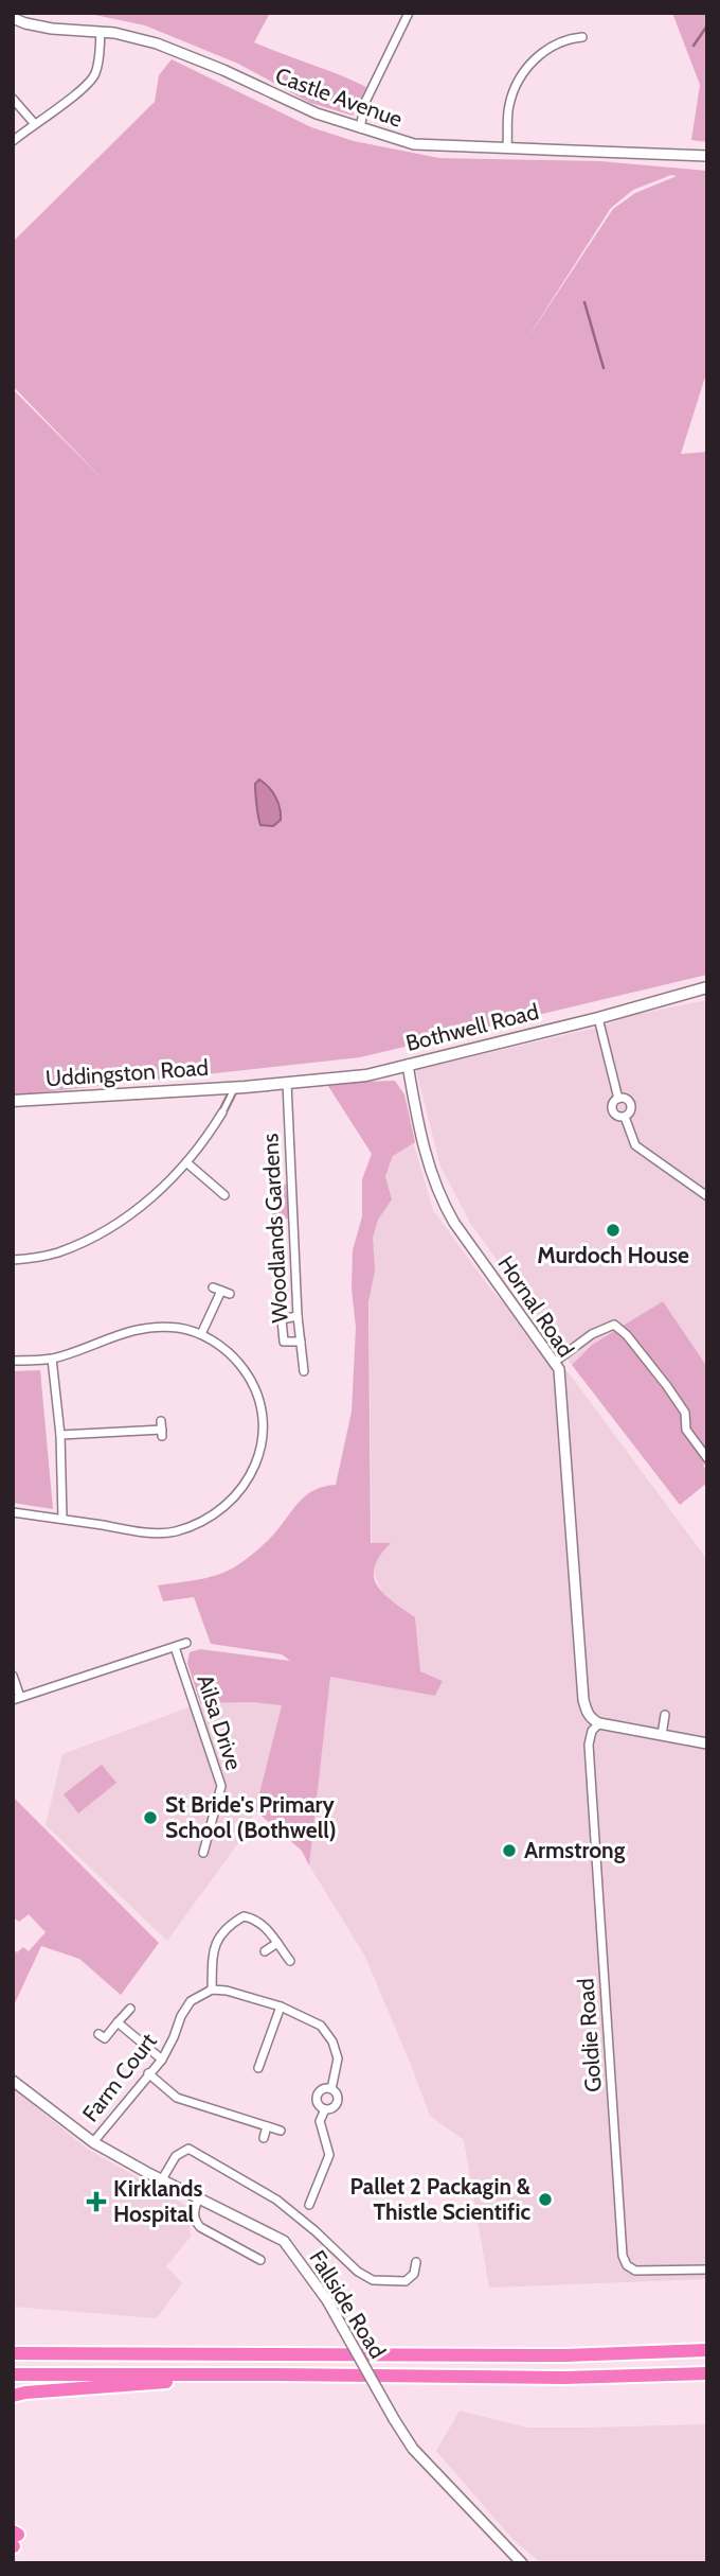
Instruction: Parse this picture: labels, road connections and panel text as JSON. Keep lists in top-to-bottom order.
{
  "streets": {
    "main road": ["Bothwell Road", "Uddingston Road"],
    "street": [
      "Castle Avenue",
      "Woodlands Gardens",
      "Hornal Road",
      "Ailsa Drive",
      "Goldie Road",
      "Farm Court",
      "Fallside Road"
    ]
  },
  "crossings": [
    ["Bothwell Road", "Uddingston Road"],
    ["Bothwell Road", "Woodlands Gardens"],
    ["Bothwell Road", "Hornal Road"],
    ["Hornal Road", "Goldie Road"],
    ["Farm Court", "Fallside Road"]
  ],
  "places": {
    "other": [
      "Murdoch House",
      "St Bride's Primary School (Bothwell)",
      "Armstrong",
      "Pallet 2 Packagin & Thistle Scientific"
    ],
    "health": ["Kirklands Hospital"]
  }
}
